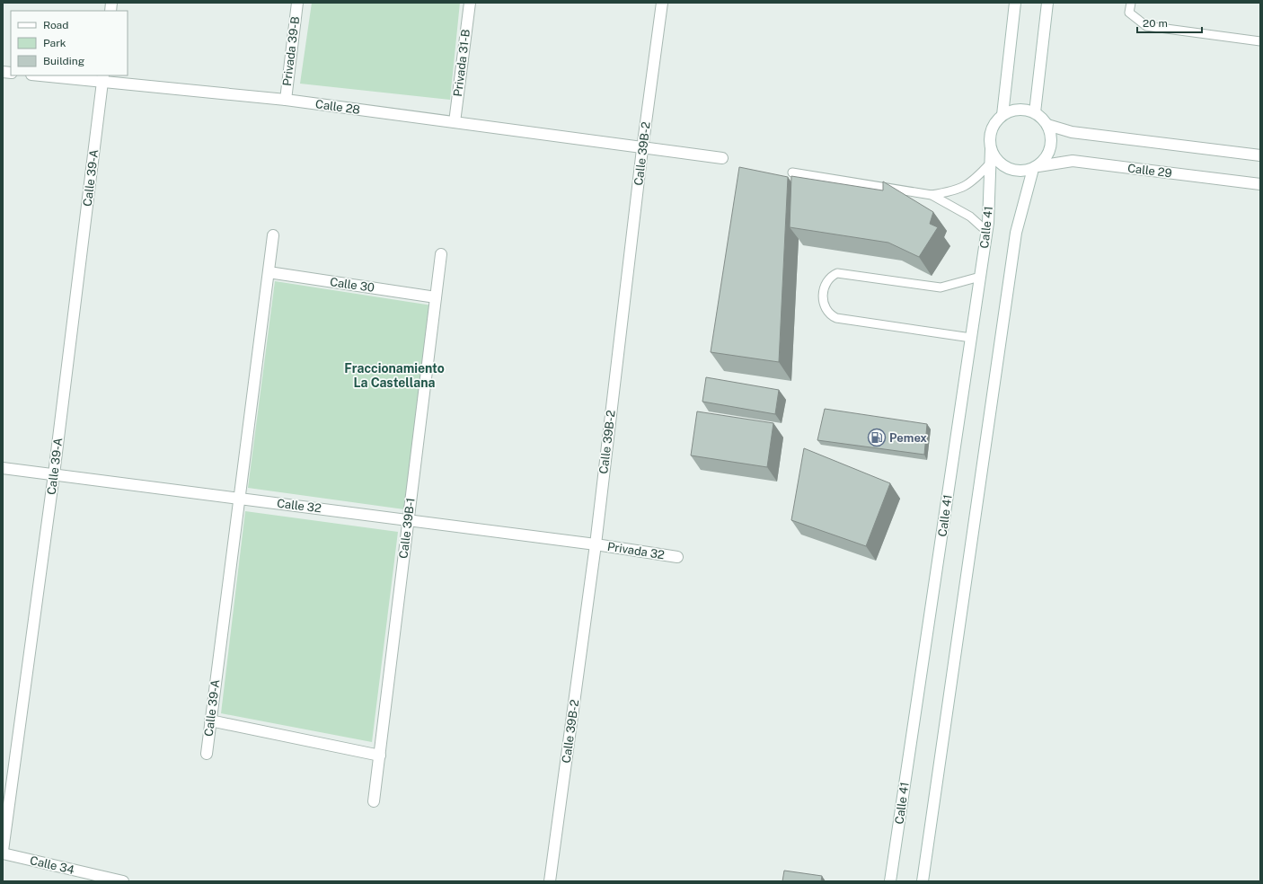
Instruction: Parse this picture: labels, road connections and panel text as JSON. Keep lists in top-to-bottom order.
{
  "streets": {
    "street": [
      "Privada 39-B",
      "Privada 31-B",
      "Calle 28",
      "Calle 39B-2",
      "Calle 29",
      "Calle 39-A",
      "Calle 41",
      "Calle 30",
      "Calle 32",
      "Calle 39B-1",
      "Privada 32",
      "Calle 34"
    ]
  },
  "crossings": [
    ["Privada 39-B", "Calle 28"],
    ["Privada 31-B", "Calle 28"],
    ["Calle 28", "Calle 39B-2"],
    ["Calle 28", "Calle 39-A"],
    ["Calle 39B-2", "Calle 32"],
    ["Calle 39B-2", "Privada 32"],
    ["Calle 29", "Calle 41"],
    ["Calle 39-A", "Calle 30"],
    ["Calle 39-A", "Calle 32"],
    ["Calle 30", "Calle 39B-1"],
    ["Calle 32", "Calle 39B-1"],
    ["Calle 32", "Privada 32"]
  ],
  "districts": ["Fraccionamiento La Castellana"],
  "places": {
    "fuel station": ["Pemex"]
  },
  "legend": ["Road", "Park", "Building"],
  "scale_bar": "20 m"
}
